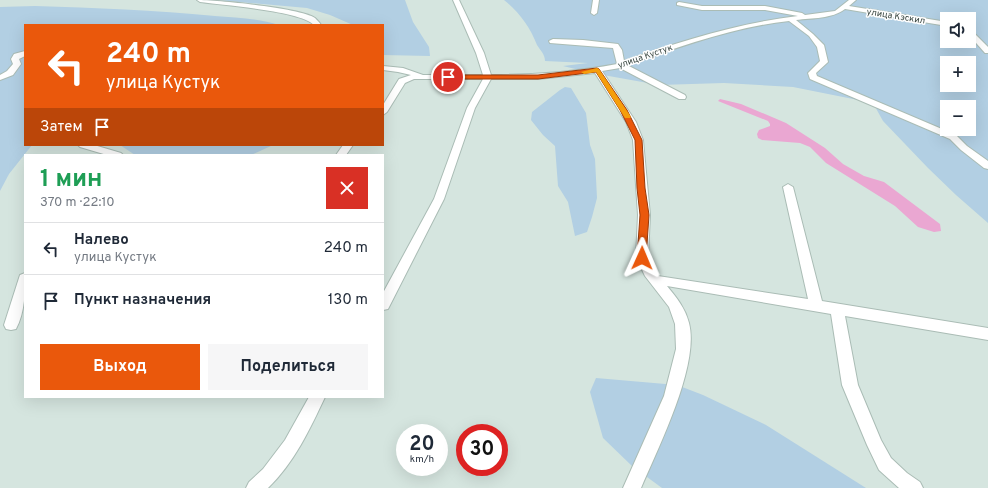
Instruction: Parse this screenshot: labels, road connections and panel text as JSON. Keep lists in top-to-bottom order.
{
  "streets": {
    "street": ["улица Кэскил", "улица Кустук"]
  },
  "crossings": [
    ["улица Кэскил", "улица Кустук"]
  ],
  "page": {
    "map_buttons": ["+", "−"],
    "turn": ["240 m", "улица Кустук"],
    "then": "Затем",
    "heading": ["1 мин", "370 m · 22:10"],
    "list": [
      {
        "name": "Налево",
        "note": "улица Кустук",
        "value": "240 m"
      },
      {
        "name": "Пункт назначения",
        "value": "130 m"
      }
    ],
    "buttons": ["Выход", "Поделиться"],
    "speed": "20 km/h",
    "limit": "30"
  }
}
